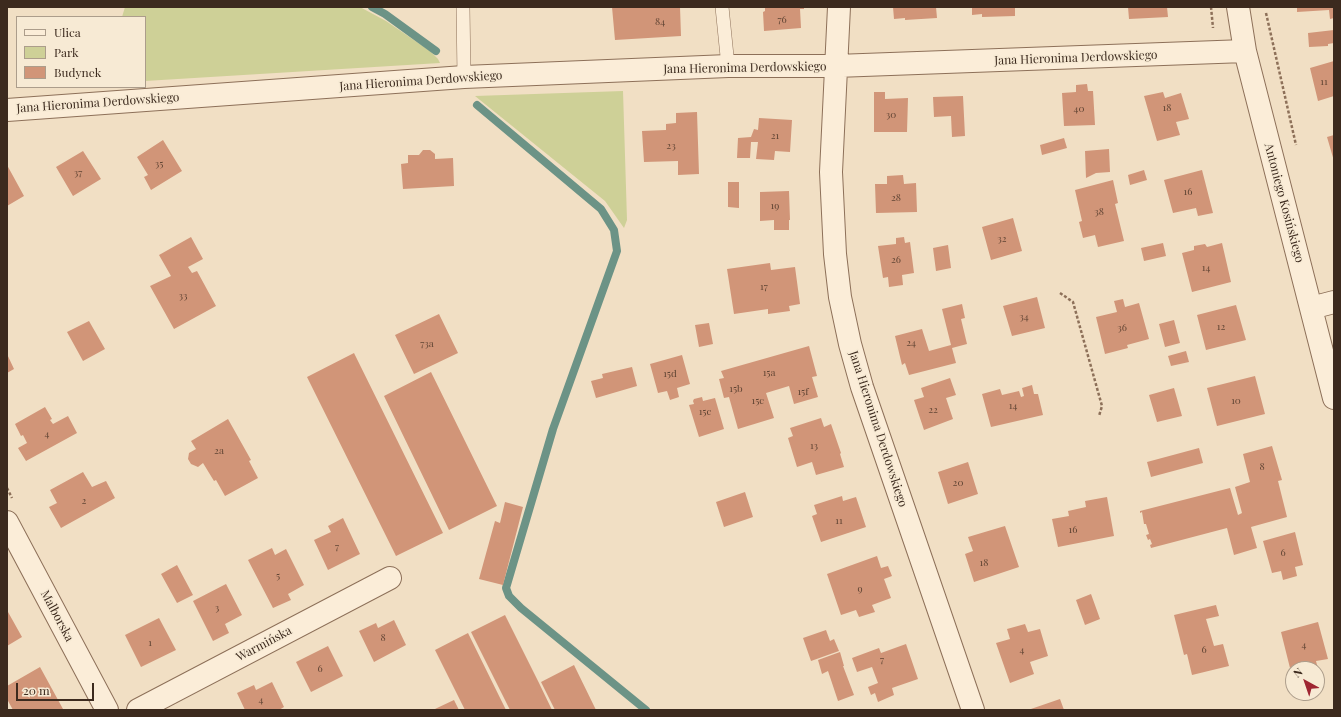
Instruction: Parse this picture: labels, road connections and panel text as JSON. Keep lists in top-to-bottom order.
{
  "streets": {
    "street": [
      "Jana Hieronima Derdowskiego",
      "Antoniego Kosińskiego",
      "Malborska",
      "Warmińska"
    ]
  },
  "crossings": [
    ["Jana Hieronima Derdowskiego", "Antoniego Kosińskiego"]
  ],
  "house_numbers": [
    "76",
    "84",
    "11",
    "18",
    "40",
    "30",
    "21",
    "23",
    "35",
    "37",
    "16",
    "28",
    "19",
    "38",
    "32",
    "26",
    "14",
    "17",
    "33",
    "34",
    "12",
    "36",
    "24",
    "73a",
    "15a",
    "15d",
    "15b",
    "15f",
    "15e",
    "10",
    "14",
    "22",
    "15c",
    "4",
    "13",
    "2a",
    "8",
    "20",
    "2",
    "11",
    "16",
    "7",
    "6",
    "18",
    "5",
    "9",
    "3",
    "8",
    "1",
    "4",
    "4",
    "6",
    "7",
    "6",
    "4"
  ],
  "legend": ["Ulica", "Park", "Budynek"],
  "scale_bar": "20 m",
  "north": "top left"
}
